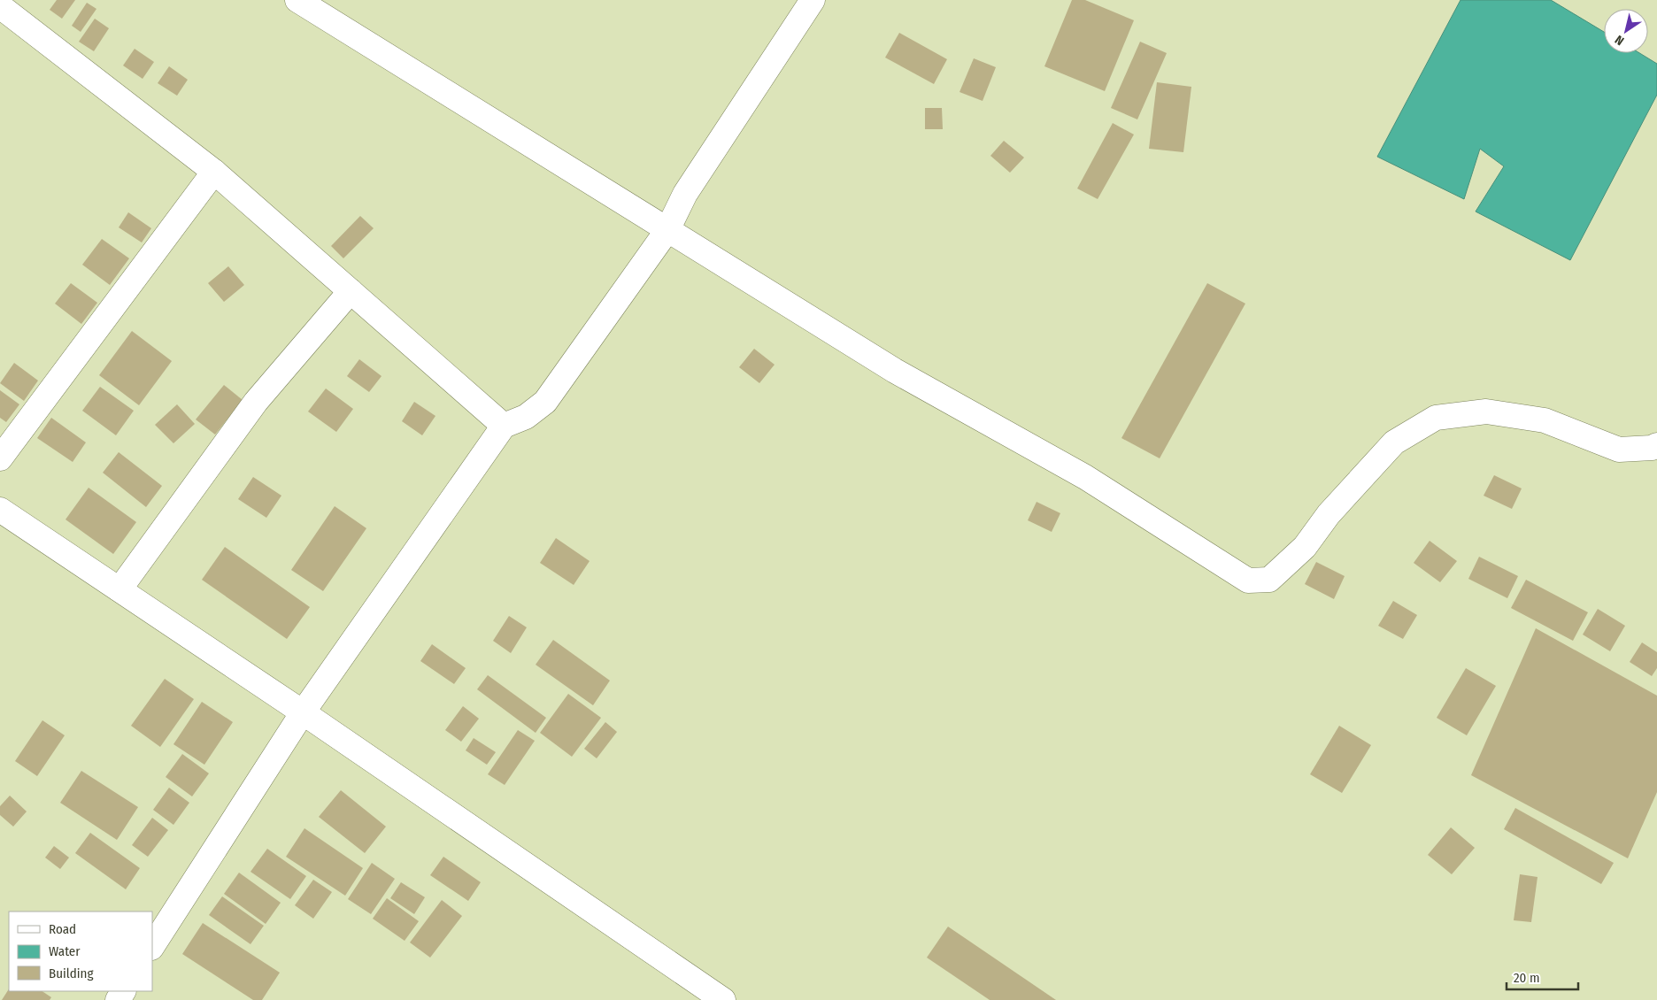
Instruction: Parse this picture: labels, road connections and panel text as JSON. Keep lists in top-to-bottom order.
{
  "legend": ["Road", "Water", "Building"],
  "scale_bar": "20 m",
  "north": "bottom left"
}
